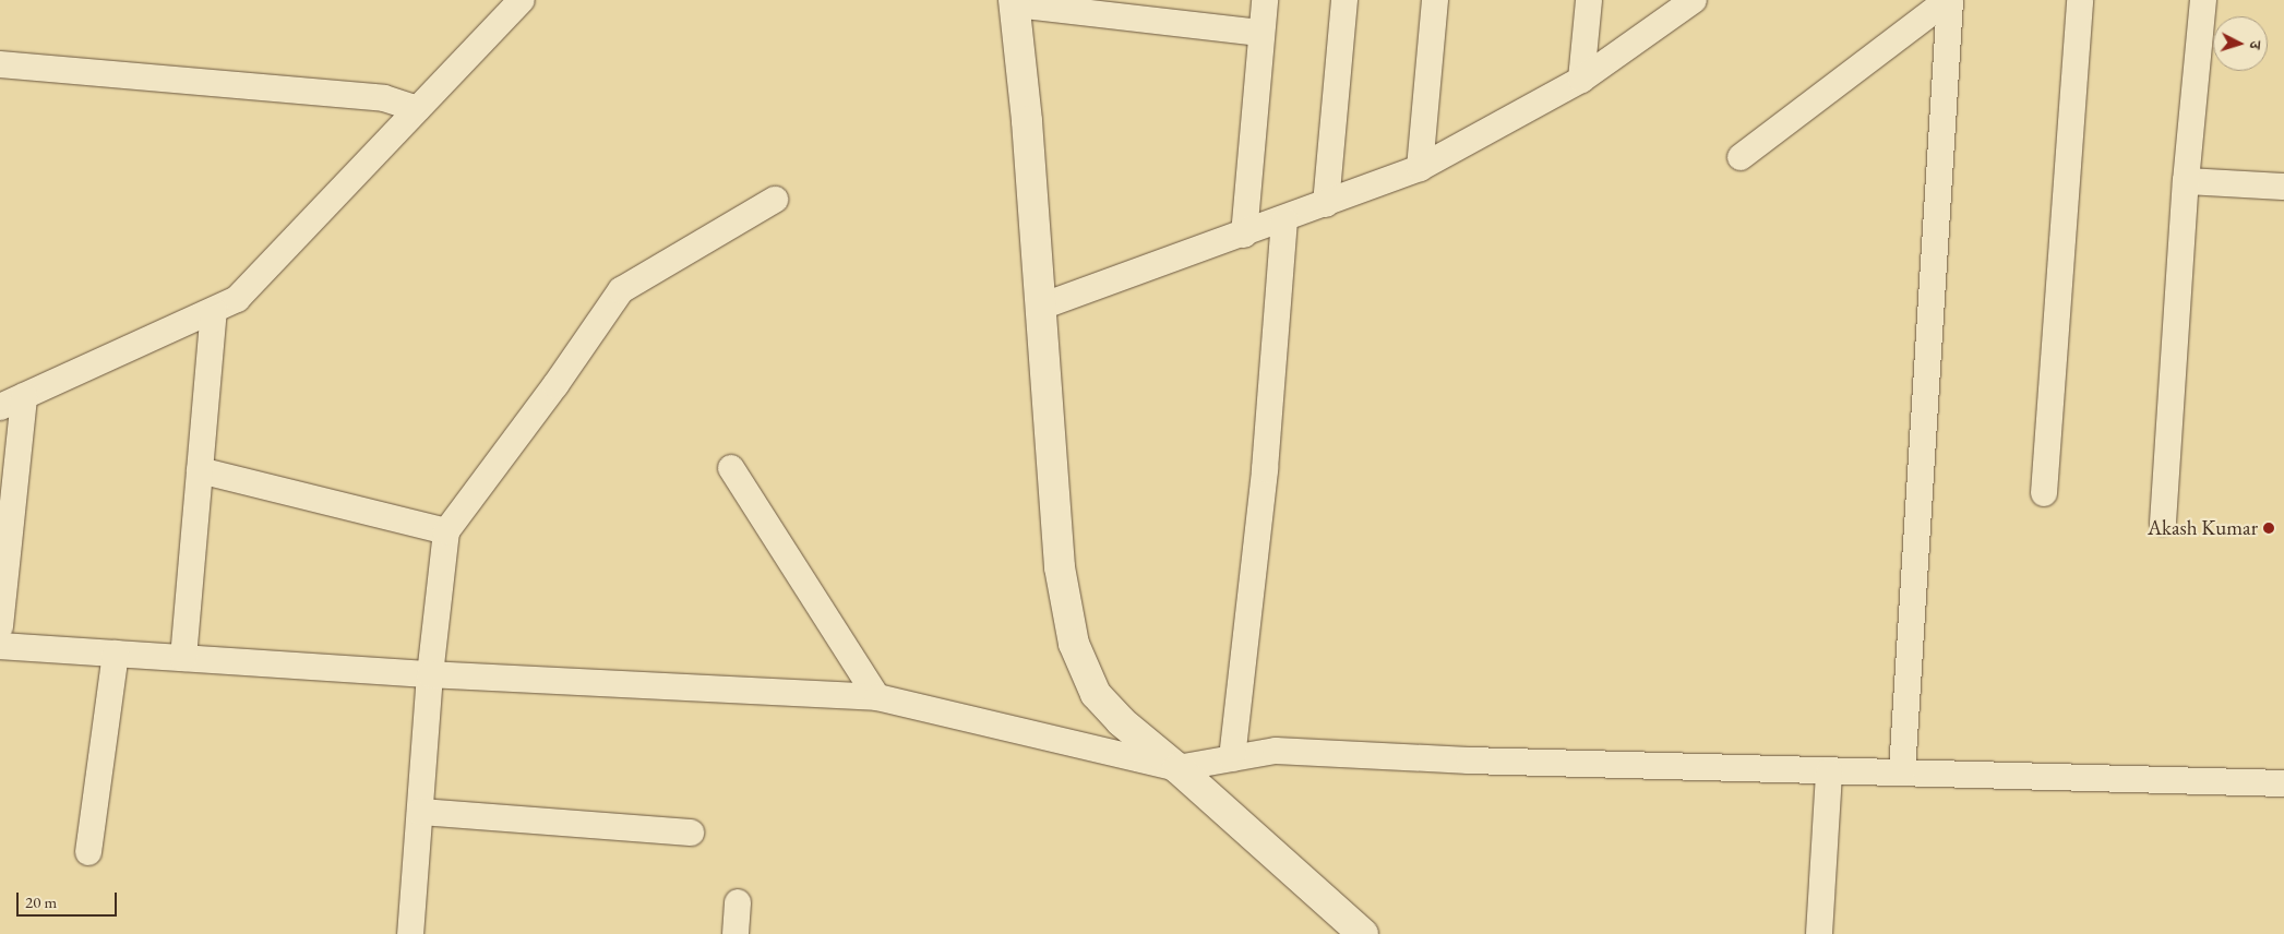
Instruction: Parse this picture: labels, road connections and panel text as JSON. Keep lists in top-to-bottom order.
{
  "places": ["Akash Kumar"],
  "scale_bar": "20 m",
  "north": "right"
}
